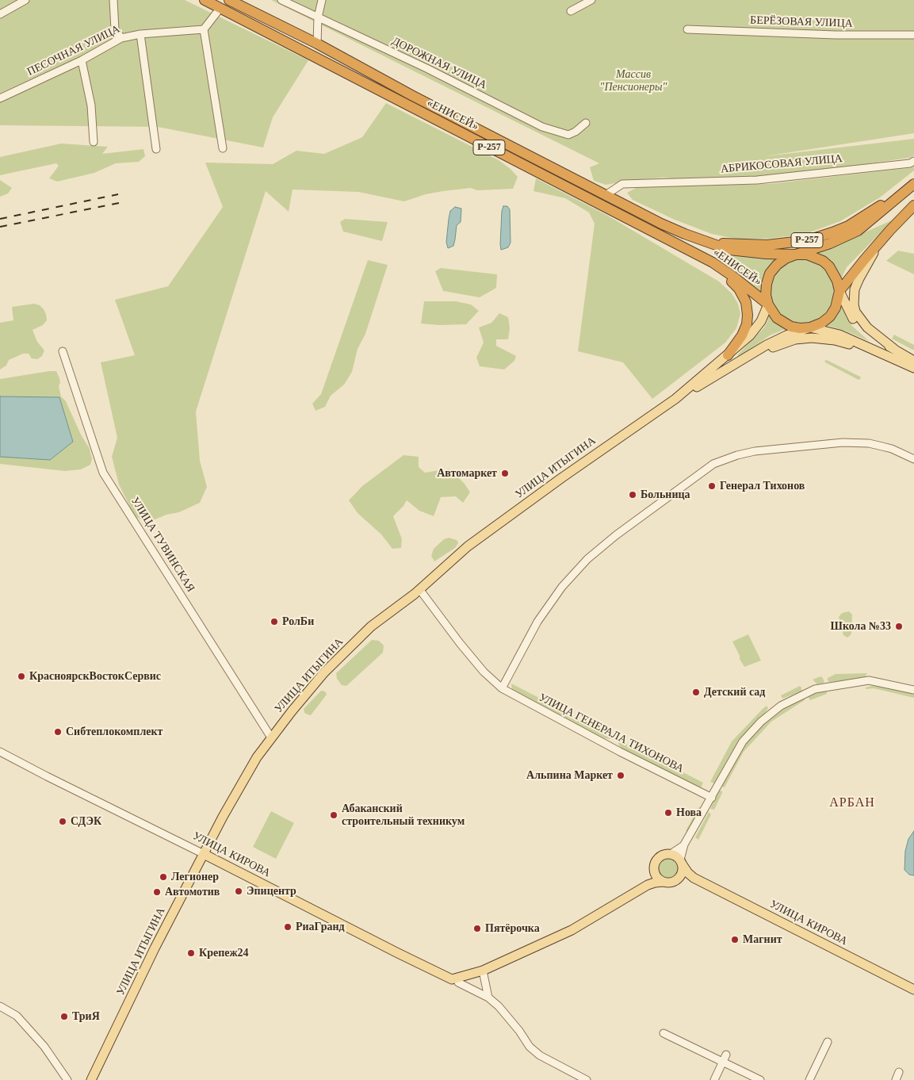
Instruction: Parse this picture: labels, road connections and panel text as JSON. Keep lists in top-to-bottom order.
{
  "streets": {
    "highway": ["«ЕНИСЕЙ»", "Р-257"],
    "main road": ["УЛИЦА ИТЫГИНА", "УЛИЦА КИРОВА"],
    "street": [
      "БЕРЁЗОВАЯ УЛИЦА",
      "ПЕСОЧНАЯ УЛИЦА",
      "ДОРОЖНАЯ УЛИЦА",
      "АБРИКОСОВАЯ УЛИЦА",
      "УЛИЦА ТУВИНСКАЯ",
      "УЛИЦА ГЕНЕРАЛА ТИХОНОВА"
    ]
  },
  "crossings": [
    ["«ЕНИСЕЙ»", "Р-257"],
    ["«ЕНИСЕЙ»", "АБРИКОСОВАЯ УЛИЦА"],
    ["«ЕНИСЕЙ»", "УЛИЦА ИТЫГИНА"],
    ["Р-257", "УЛИЦА ИТЫГИНА"],
    ["УЛИЦА ИТЫГИНА", "УЛИЦА ТУВИНСКАЯ"],
    ["УЛИЦА ИТЫГИНА", "УЛИЦА ГЕНЕРАЛА ТИХОНОВА"],
    ["УЛИЦА ИТЫГИНА", "УЛИЦА КИРОВА"]
  ],
  "districts": ["АРБАН"],
  "parks": ["Массив \"Пенсионеры\""],
  "places": [
    "Автомаркет",
    "Генерал Тихонов",
    "Больница",
    "РолБи",
    "Школа №33",
    "КрасноярскВостокСервис",
    "Детский сад",
    "Сибтеплокомплект",
    "Альпина Маркет",
    "Нова",
    "Абаканский строительный техникум",
    "СДЭК",
    "Легионер",
    "Эпицентр",
    "Автомотив",
    "РиаГранд",
    "Пятёрочка",
    "Магнит",
    "Крепеж24",
    "ТриЯ"
  ]
}
